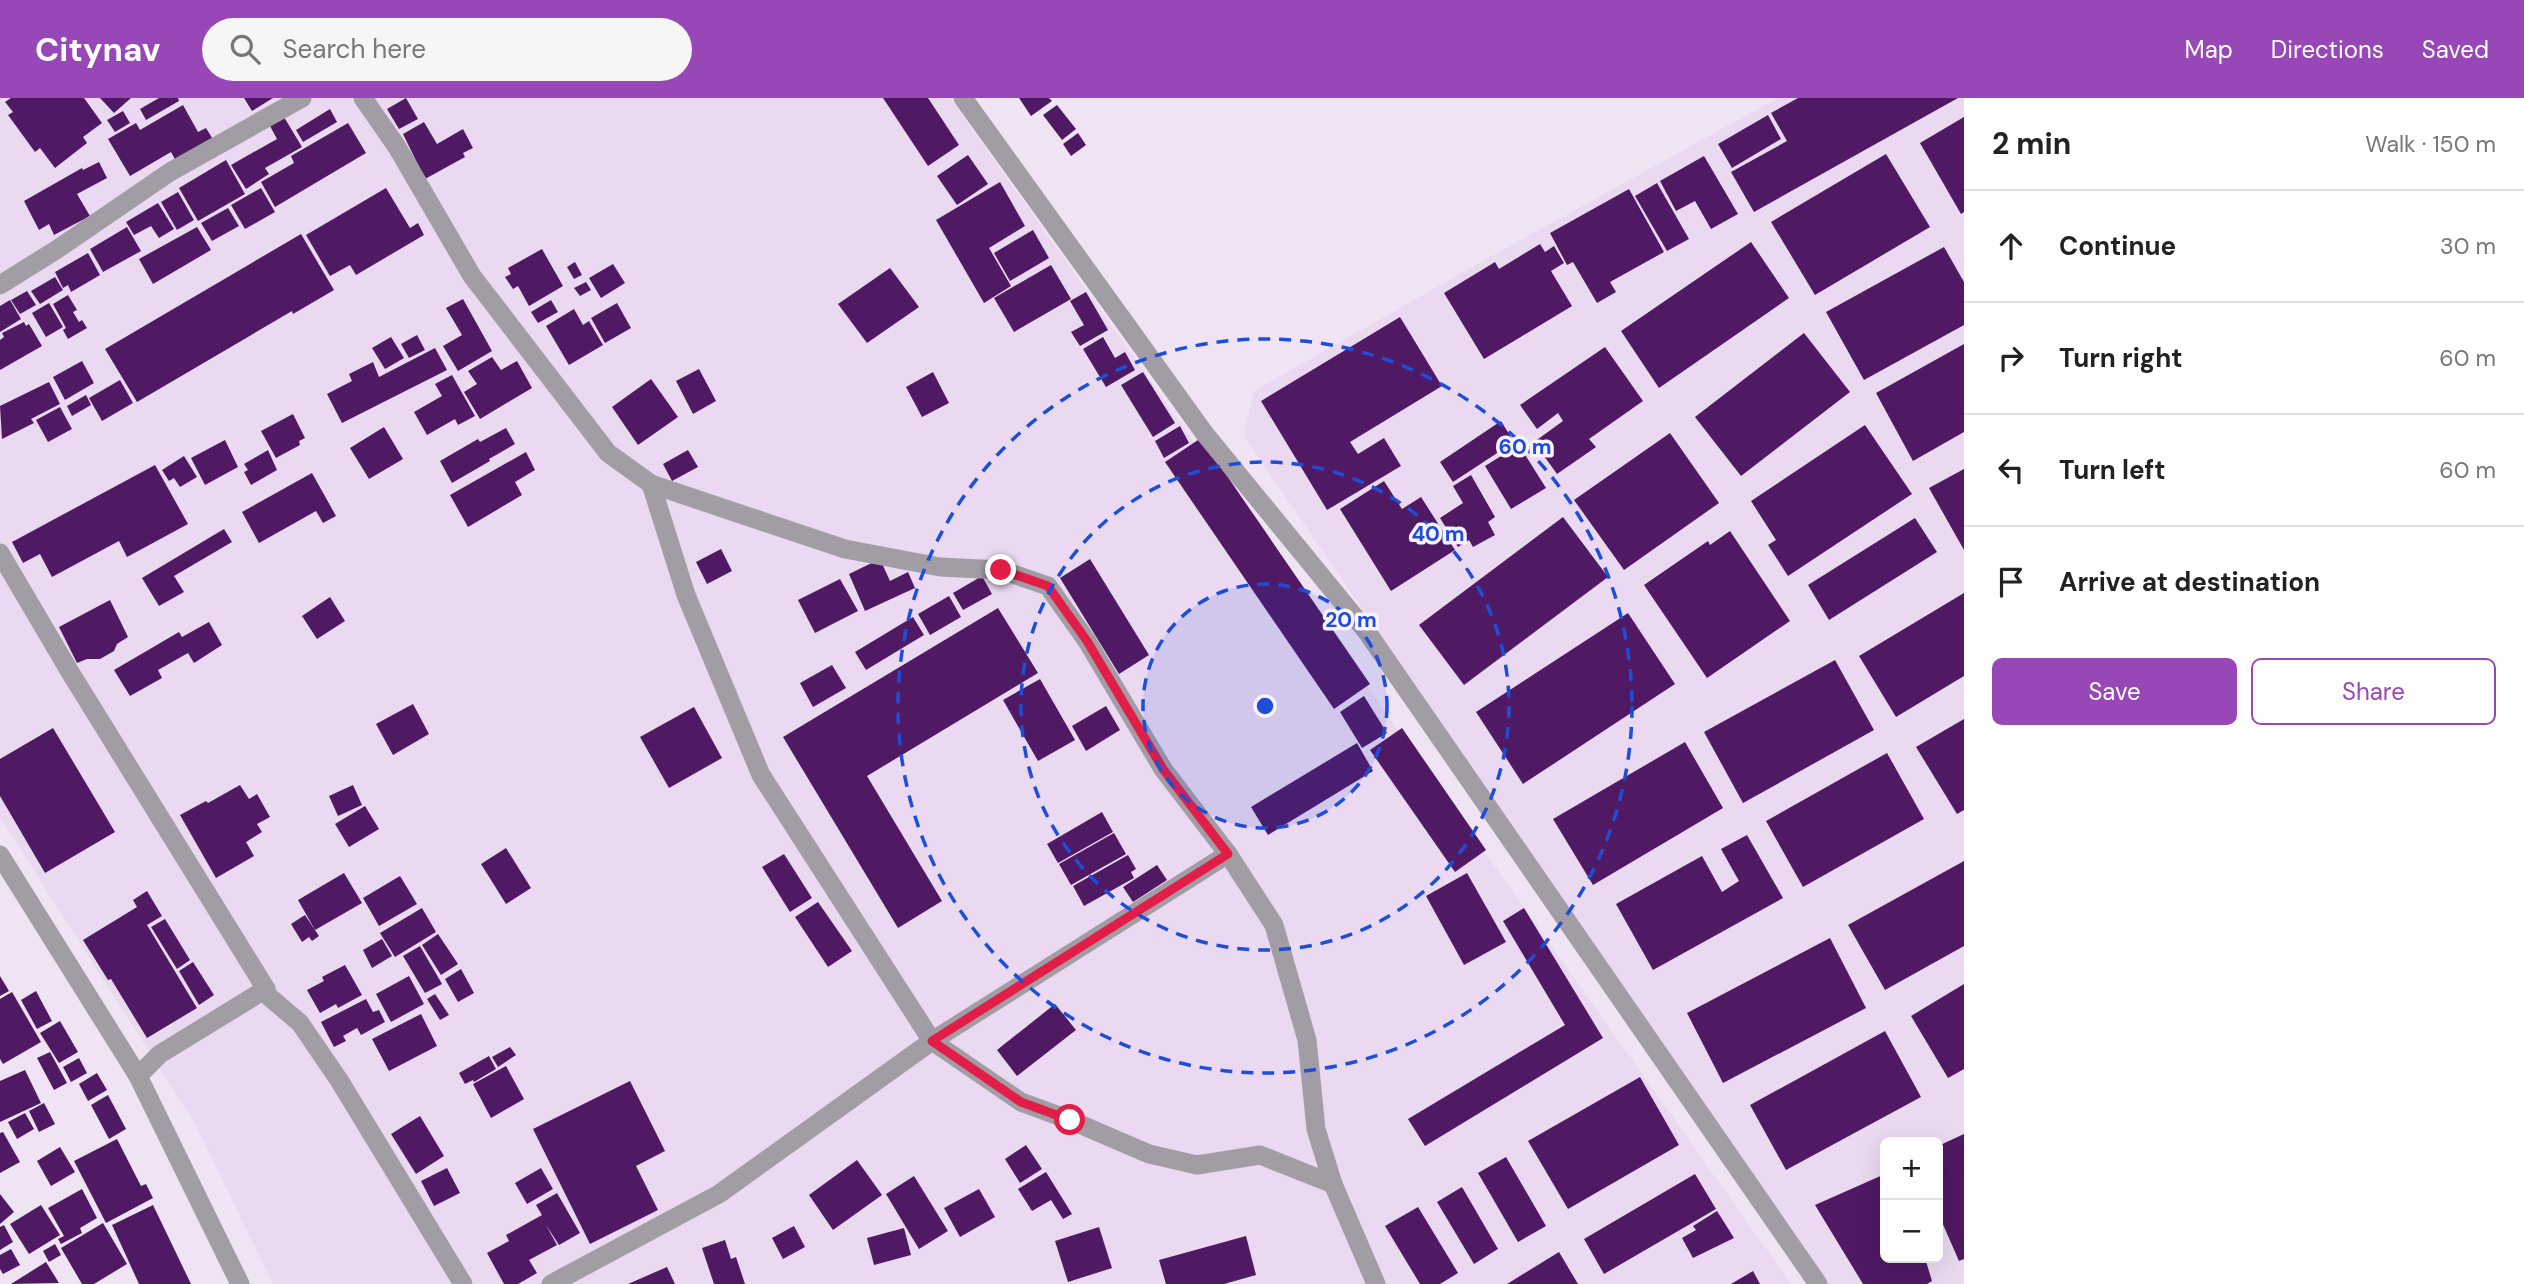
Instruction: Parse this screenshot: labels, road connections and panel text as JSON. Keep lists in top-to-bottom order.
{
  "page": {
    "header": "Citynav",
    "search": "Search here",
    "nav": ["Map", "Directions", "Saved"],
    "heading": ["2 min", "Walk · 150 m"],
    "list": [
      ["Continue", "30 m"],
      ["Turn right", "60 m"],
      ["Turn left", "60 m"],
      "Arrive at destination"
    ],
    "buttons": ["Save", "Share"],
    "map_buttons": ["+", "−"]
  },
  "rings": ["60 m", "40 m", "20 m"]
}
